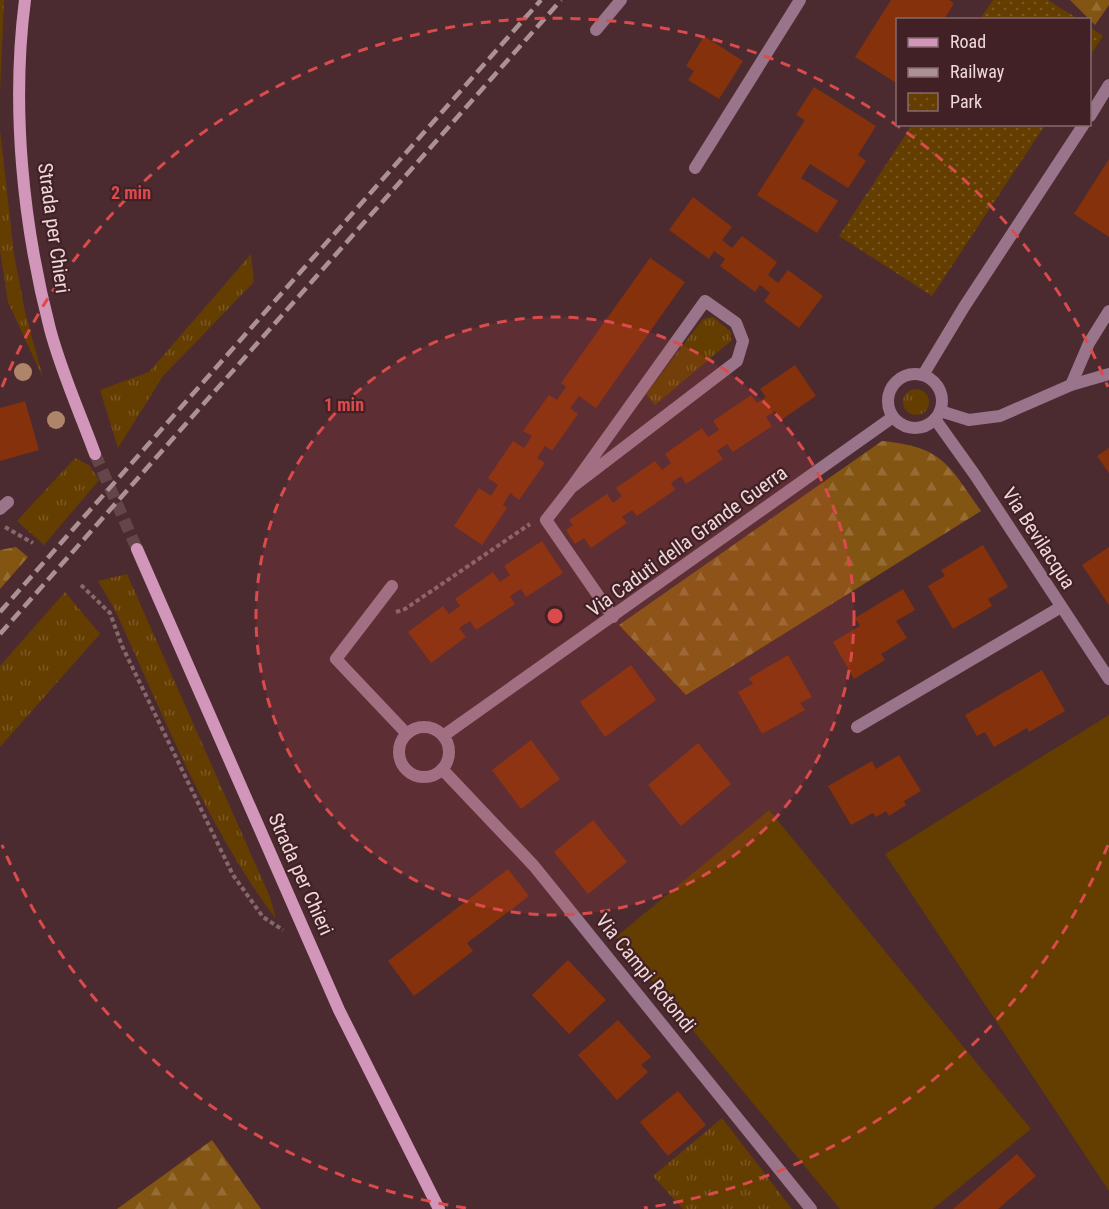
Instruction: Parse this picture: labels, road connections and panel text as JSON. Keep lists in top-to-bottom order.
{
  "streets": {
    "main road": ["Strada per Chieri"],
    "street": ["Via Bevilacqua", "Via Caduti della Grande Guerra", "Via Campi Rotondi"]
  },
  "crossings": [
    ["Via Bevilacqua", "Via Caduti della Grande Guerra"],
    ["Via Caduti della Grande Guerra", "Via Campi Rotondi"]
  ],
  "legend": ["Road", "Railway", "Park"],
  "rings": ["2 min", "1 min"]
}
